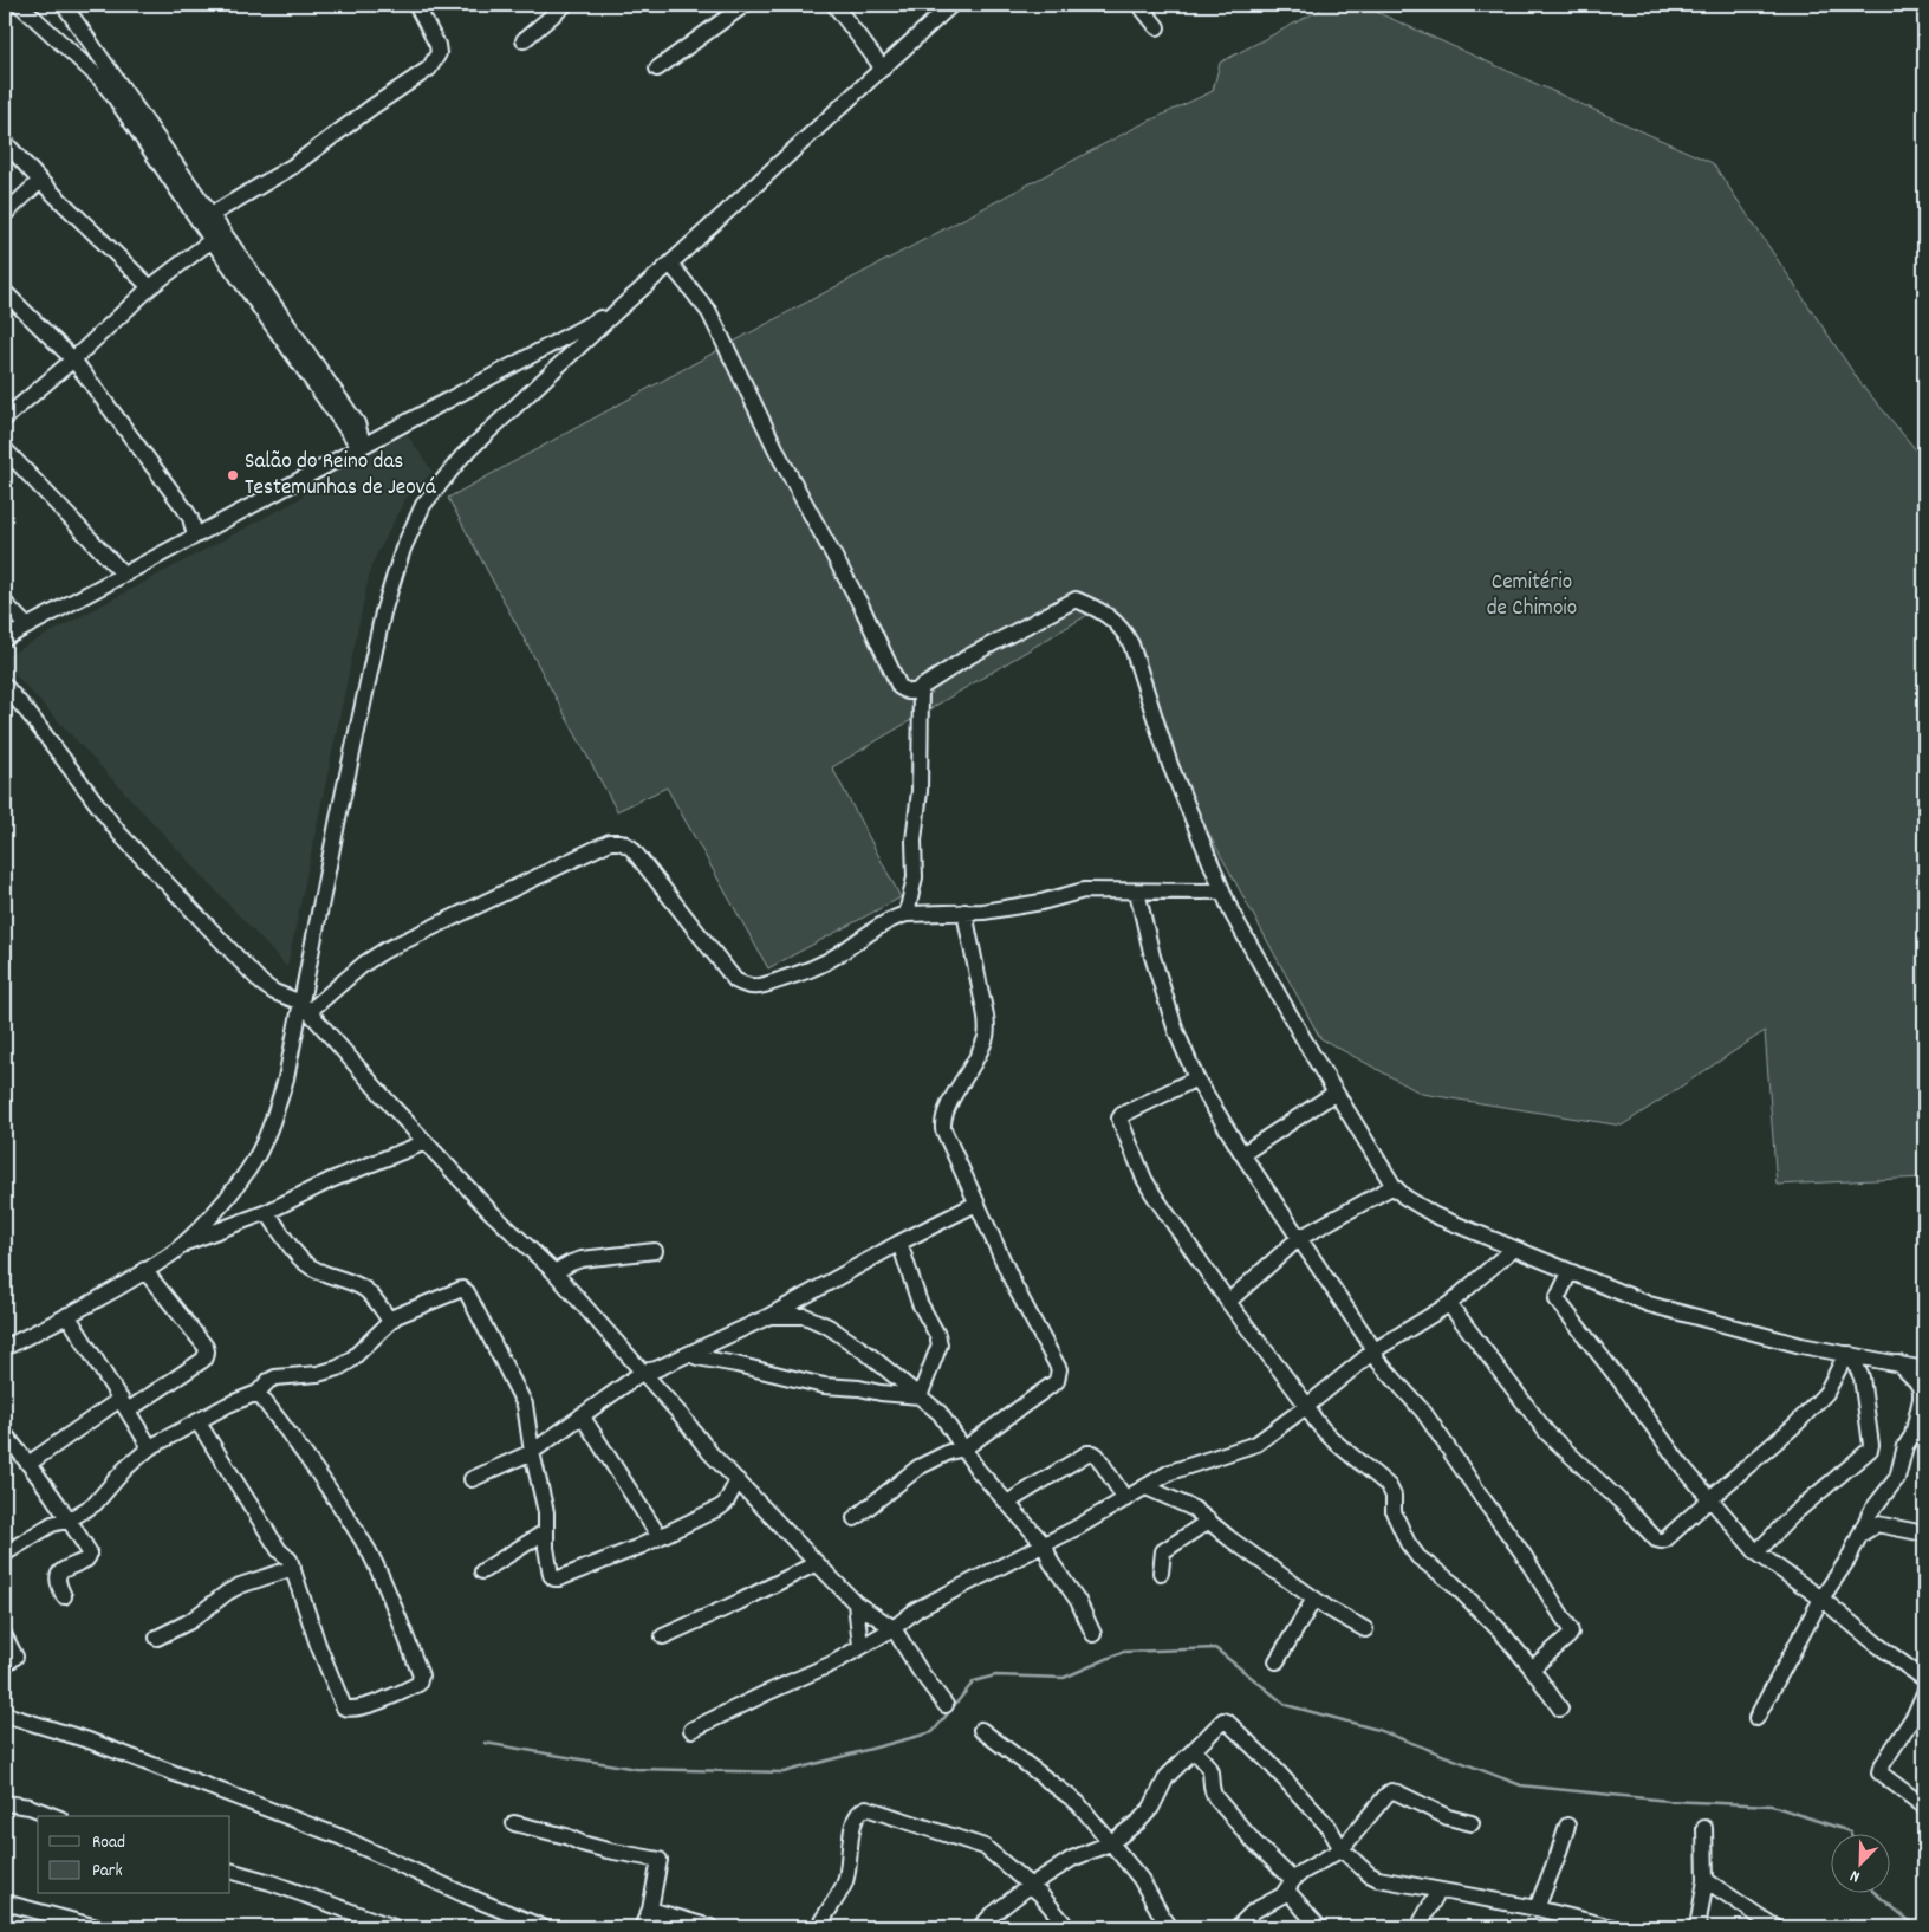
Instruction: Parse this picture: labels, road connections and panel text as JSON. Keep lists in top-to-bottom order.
{
  "parks": ["Cemitério de Chimoio"],
  "places": ["Salão do Reino das Testemunhas de Jeová"],
  "legend": ["Road", "Park"],
  "north": "bottom left"
}
